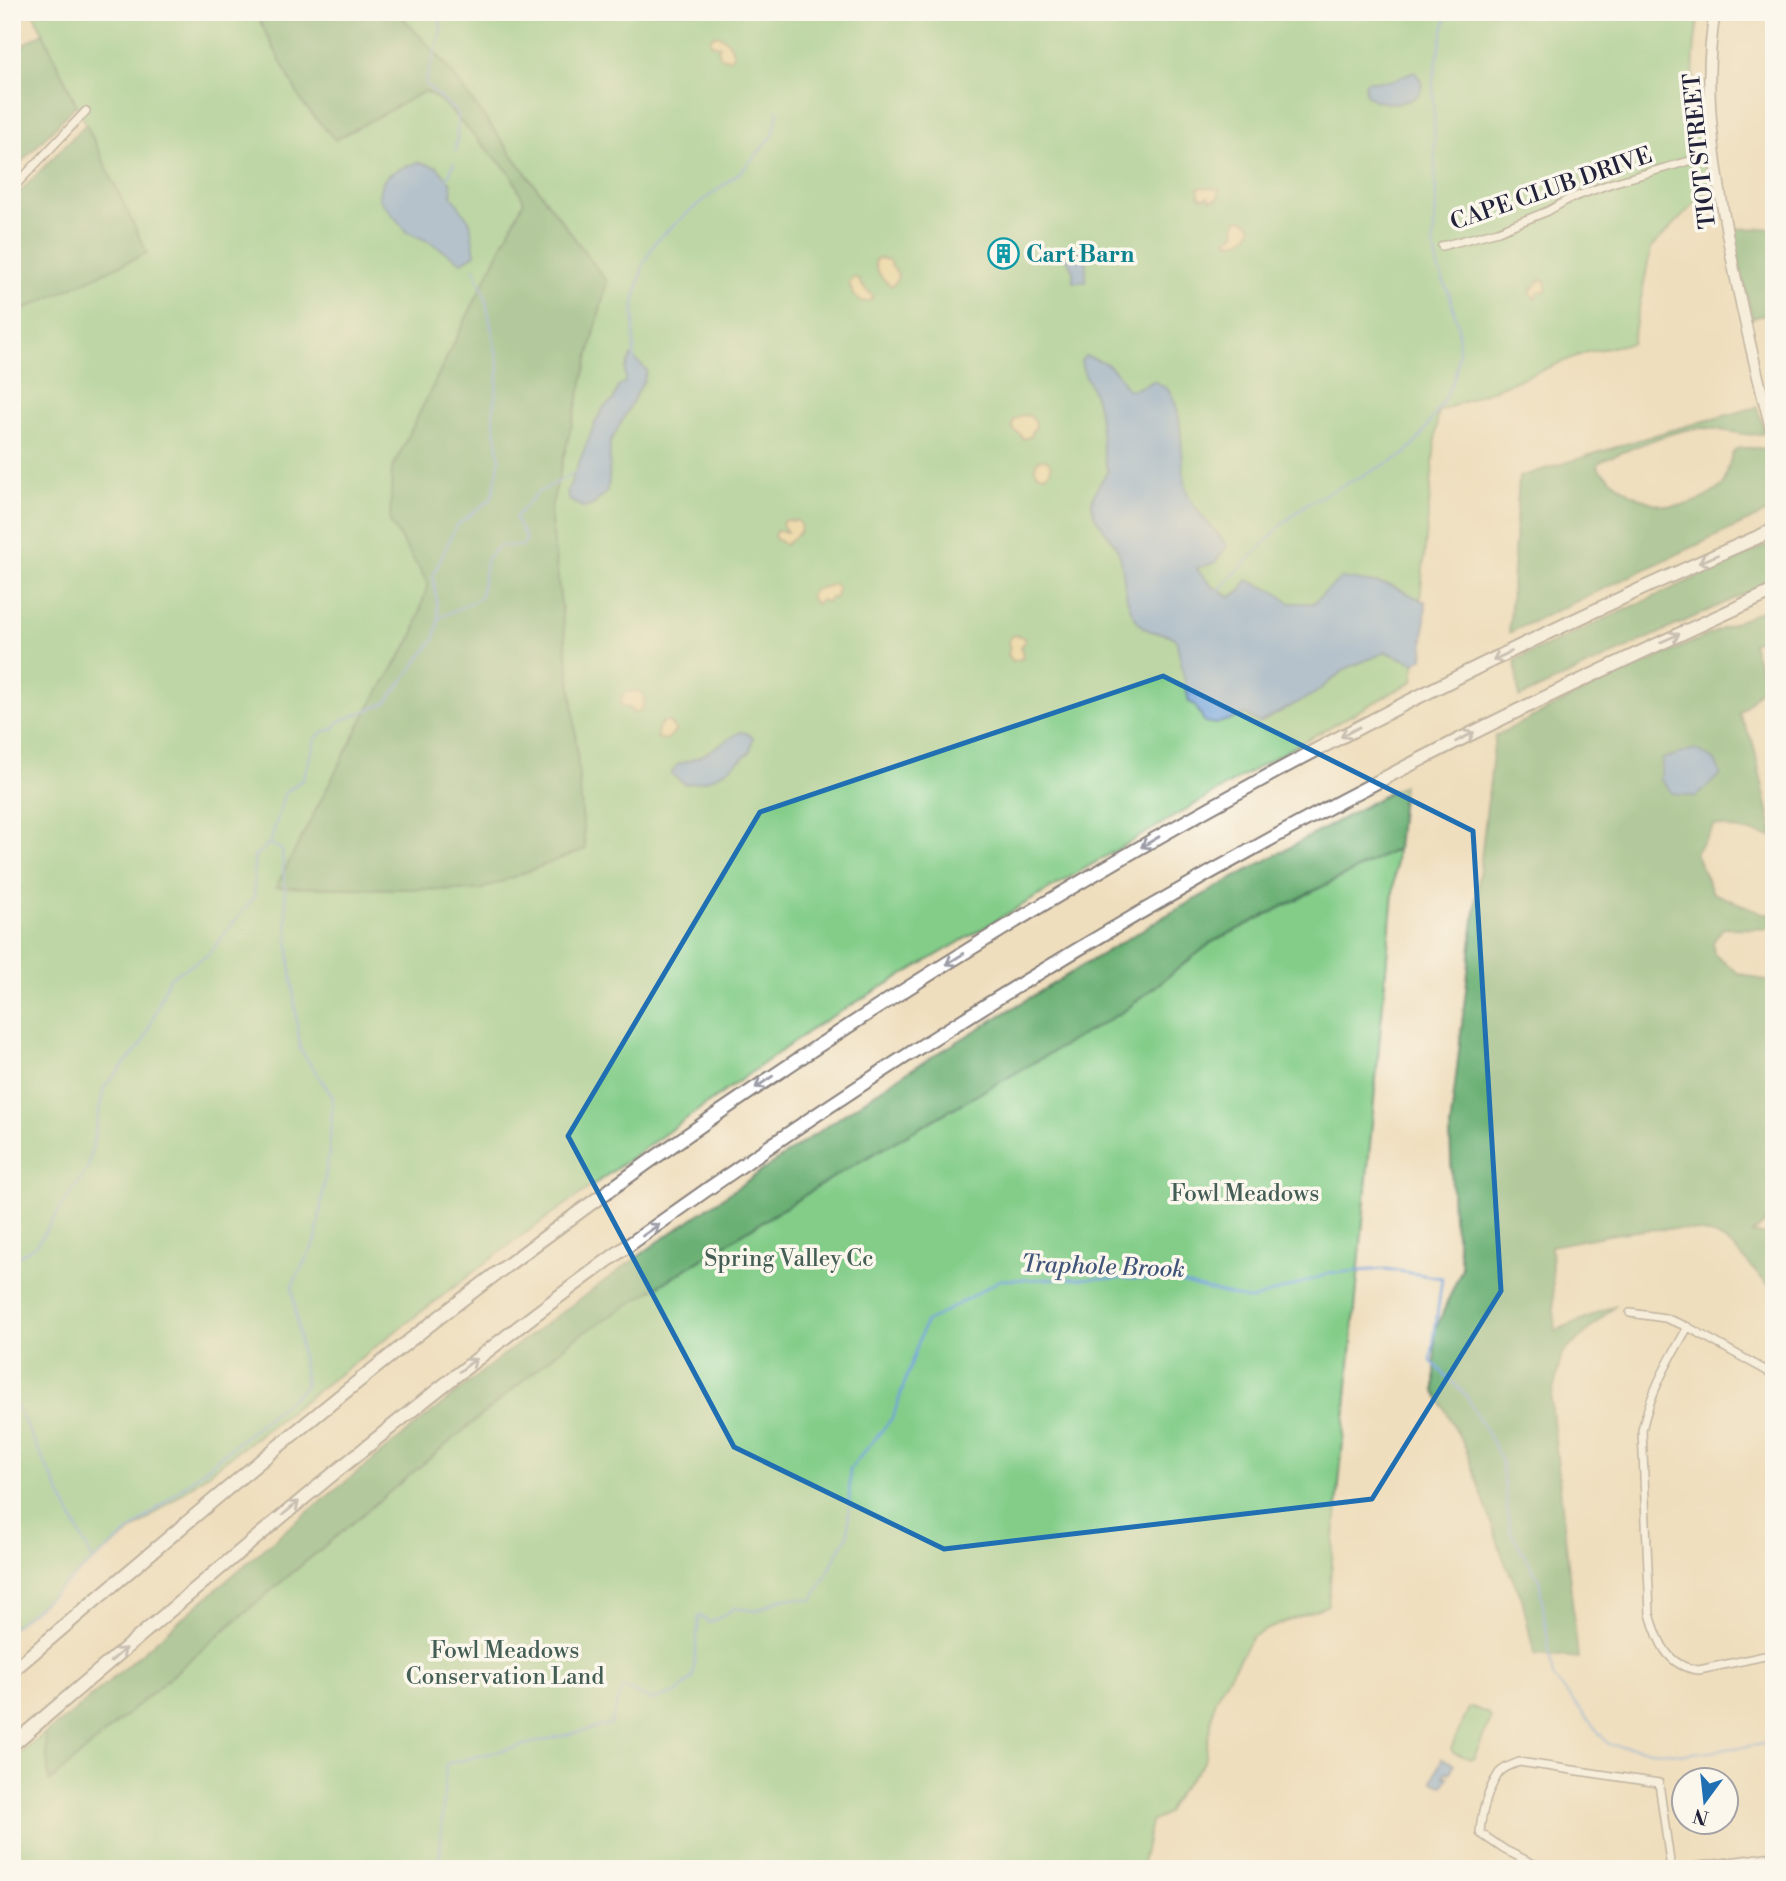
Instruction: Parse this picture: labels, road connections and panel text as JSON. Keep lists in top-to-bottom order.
{
  "streets": {
    "main road": ["TIOT STREET"],
    "street": ["CAPE CLUB DRIVE"]
  },
  "crossings": [
    ["TIOT STREET", "CAPE CLUB DRIVE"]
  ],
  "water": ["Traphole Brook"],
  "parks": ["Fowl Meadows", "Spring Valley Cc", "Fowl Meadows Conservation Land"],
  "places": {
    "building": ["Cart Barn"]
  },
  "north": "bottom"
}
